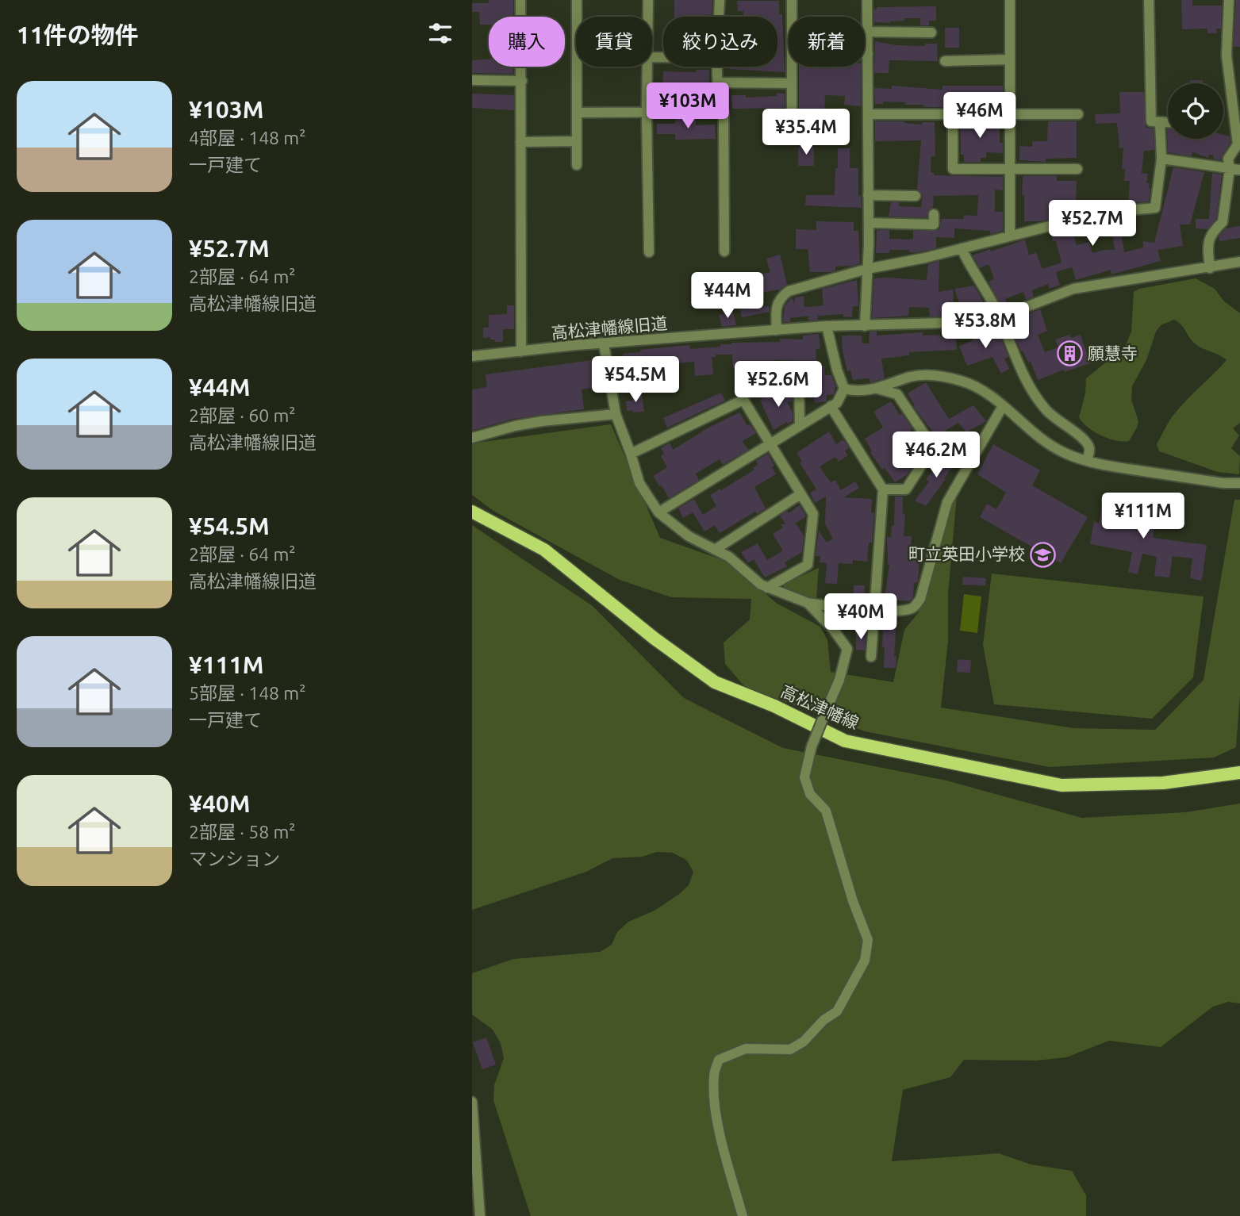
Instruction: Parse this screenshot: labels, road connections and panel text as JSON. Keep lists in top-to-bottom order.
{
  "streets": {
    "main road": ["高松津幡線"],
    "street": ["高松津幡線旧道"]
  },
  "places": {
    "building": ["願慧寺"],
    "school or university": ["町立英田小学校"]
  },
  "page": {
    "heading": "11件の物件",
    "chip": [
      "購入",
      "賃貸",
      "絞り込み",
      "新着"
    ],
    "list": [
      {
        "name": "¥103M",
        "note": "4部屋 · 148 m² · 一戸建て"
      },
      {
        "name": "¥52.7M",
        "note": "2部屋 · 64 m² · 高松津幡線旧道"
      },
      {
        "name": "¥44M",
        "note": "2部屋 · 60 m² · 高松津幡線旧道"
      },
      {
        "name": "¥54.5M",
        "note": "2部屋 · 64 m² · 高松津幡線旧道"
      },
      {
        "name": "¥111M",
        "note": "5部屋 · 148 m² · 一戸建て"
      },
      {
        "name": "¥40M",
        "note": "2部屋 · 58 m² · マンション"
      }
    ],
    "price": [
      "¥103M",
      "¥46M",
      "¥35.4M",
      "¥52.7M",
      "¥44M",
      "¥53.8M",
      "¥54.5M",
      "¥52.6M",
      "¥46.2M",
      "¥111M",
      "¥40M"
    ]
  }
}
